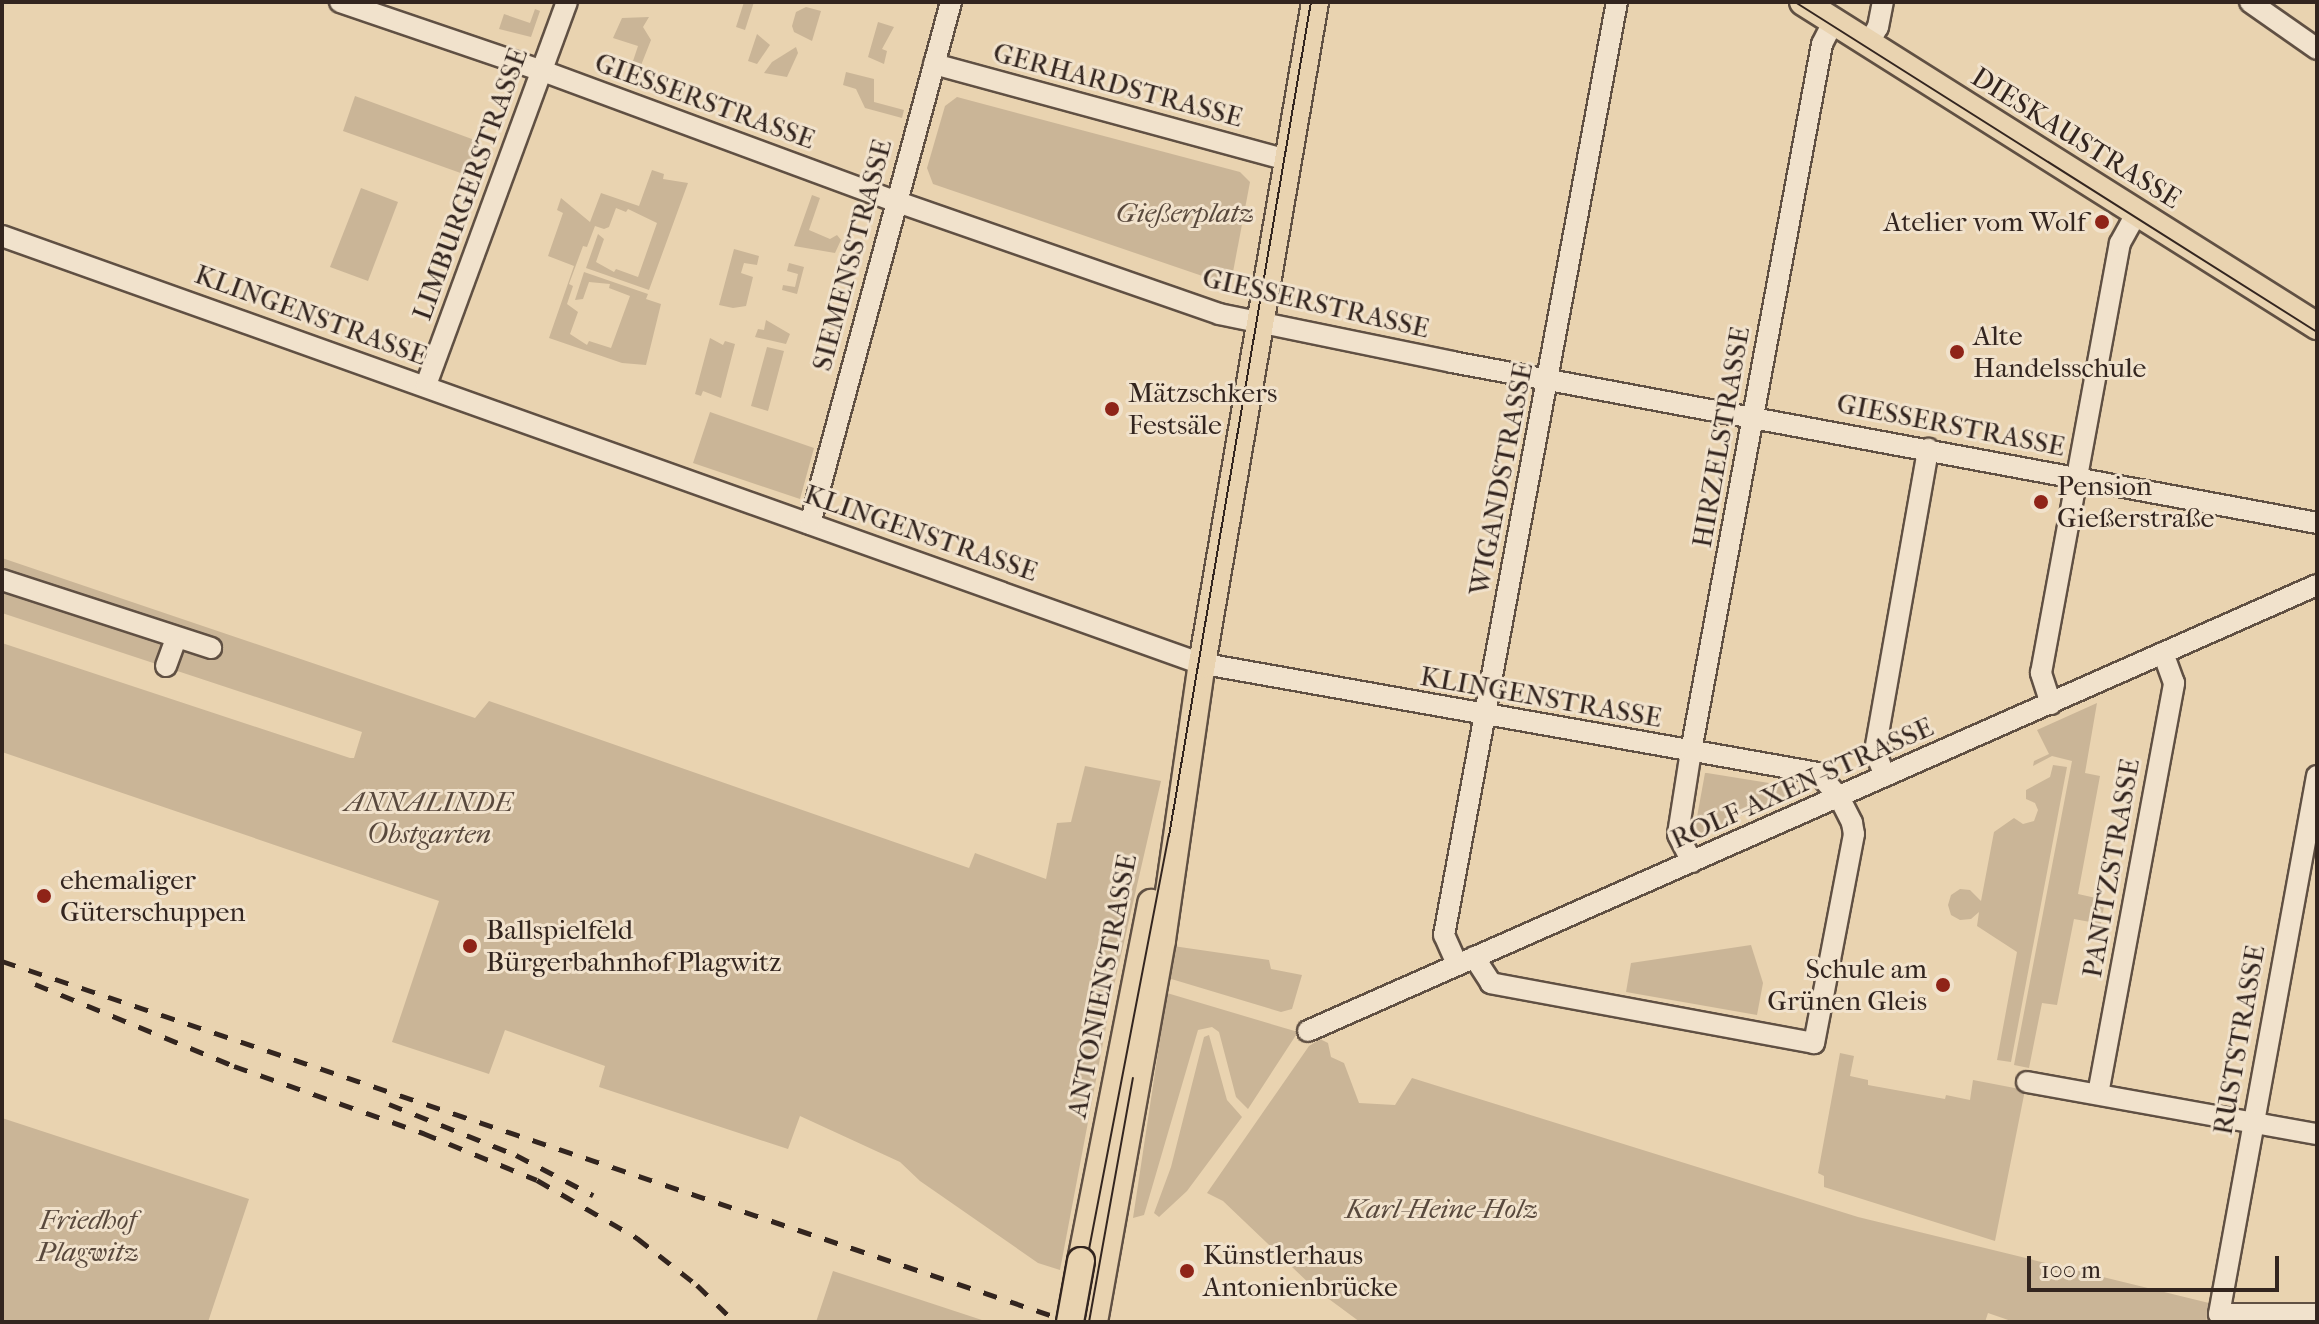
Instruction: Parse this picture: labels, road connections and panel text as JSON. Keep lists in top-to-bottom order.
{
  "streets": {
    "main road": ["DIESKAUSTRASSE", "ANTONIENSTRASSE"],
    "street": [
      "GERHARDSTRASSE",
      "GIESSERSTRASSE",
      "LIMBURGERSTRASSE",
      "SIEMENSSTRASSE",
      "KLINGENSTRASSE",
      "HIRZELSTRASSE",
      "WIGANDSTRASSE",
      "ROLF-AXEN-STRASSE",
      "PANITZSTRASSE",
      "RUSTSTRASSE"
    ]
  },
  "crossings": [
    ["GERHARDSTRASSE", "SIEMENSSTRASSE"],
    ["GERHARDSTRASSE", "ANTONIENSTRASSE"],
    ["GIESSERSTRASSE", "LIMBURGERSTRASSE"],
    ["GIESSERSTRASSE", "SIEMENSSTRASSE"],
    ["GIESSERSTRASSE", "HIRZELSTRASSE"],
    ["GIESSERSTRASSE", "WIGANDSTRASSE"],
    ["GIESSERSTRASSE", "ANTONIENSTRASSE"],
    ["DIESKAUSTRASSE", "HIRZELSTRASSE"],
    ["LIMBURGERSTRASSE", "KLINGENSTRASSE"],
    ["SIEMENSSTRASSE", "KLINGENSTRASSE"],
    ["KLINGENSTRASSE", "HIRZELSTRASSE"],
    ["KLINGENSTRASSE", "WIGANDSTRASSE"],
    ["KLINGENSTRASSE", "ROLF-AXEN-STRASSE"],
    ["KLINGENSTRASSE", "ANTONIENSTRASSE"],
    ["HIRZELSTRASSE", "ROLF-AXEN-STRASSE"],
    ["WIGANDSTRASSE", "ROLF-AXEN-STRASSE"],
    ["ROLF-AXEN-STRASSE", "PANITZSTRASSE"]
  ],
  "parks": [
    "Gießerplatz",
    "ANNALINDE Obstgarten",
    "Karl-Heine-Holz",
    "Friedhof Plagwitz"
  ],
  "places": [
    "Atelier vom Wolf",
    "Alte Handelsschule",
    "Mätzschkers Festsäle",
    "Pension Gießerstraße",
    "ehemaliger Güterschuppen",
    "Ballspielfeld Bürgerbahnhof Plagwitz",
    "Schule am Grünen Gleis",
    "Künstlerhaus Antonienbrücke"
  ],
  "scale_bar": "100 m"
}
